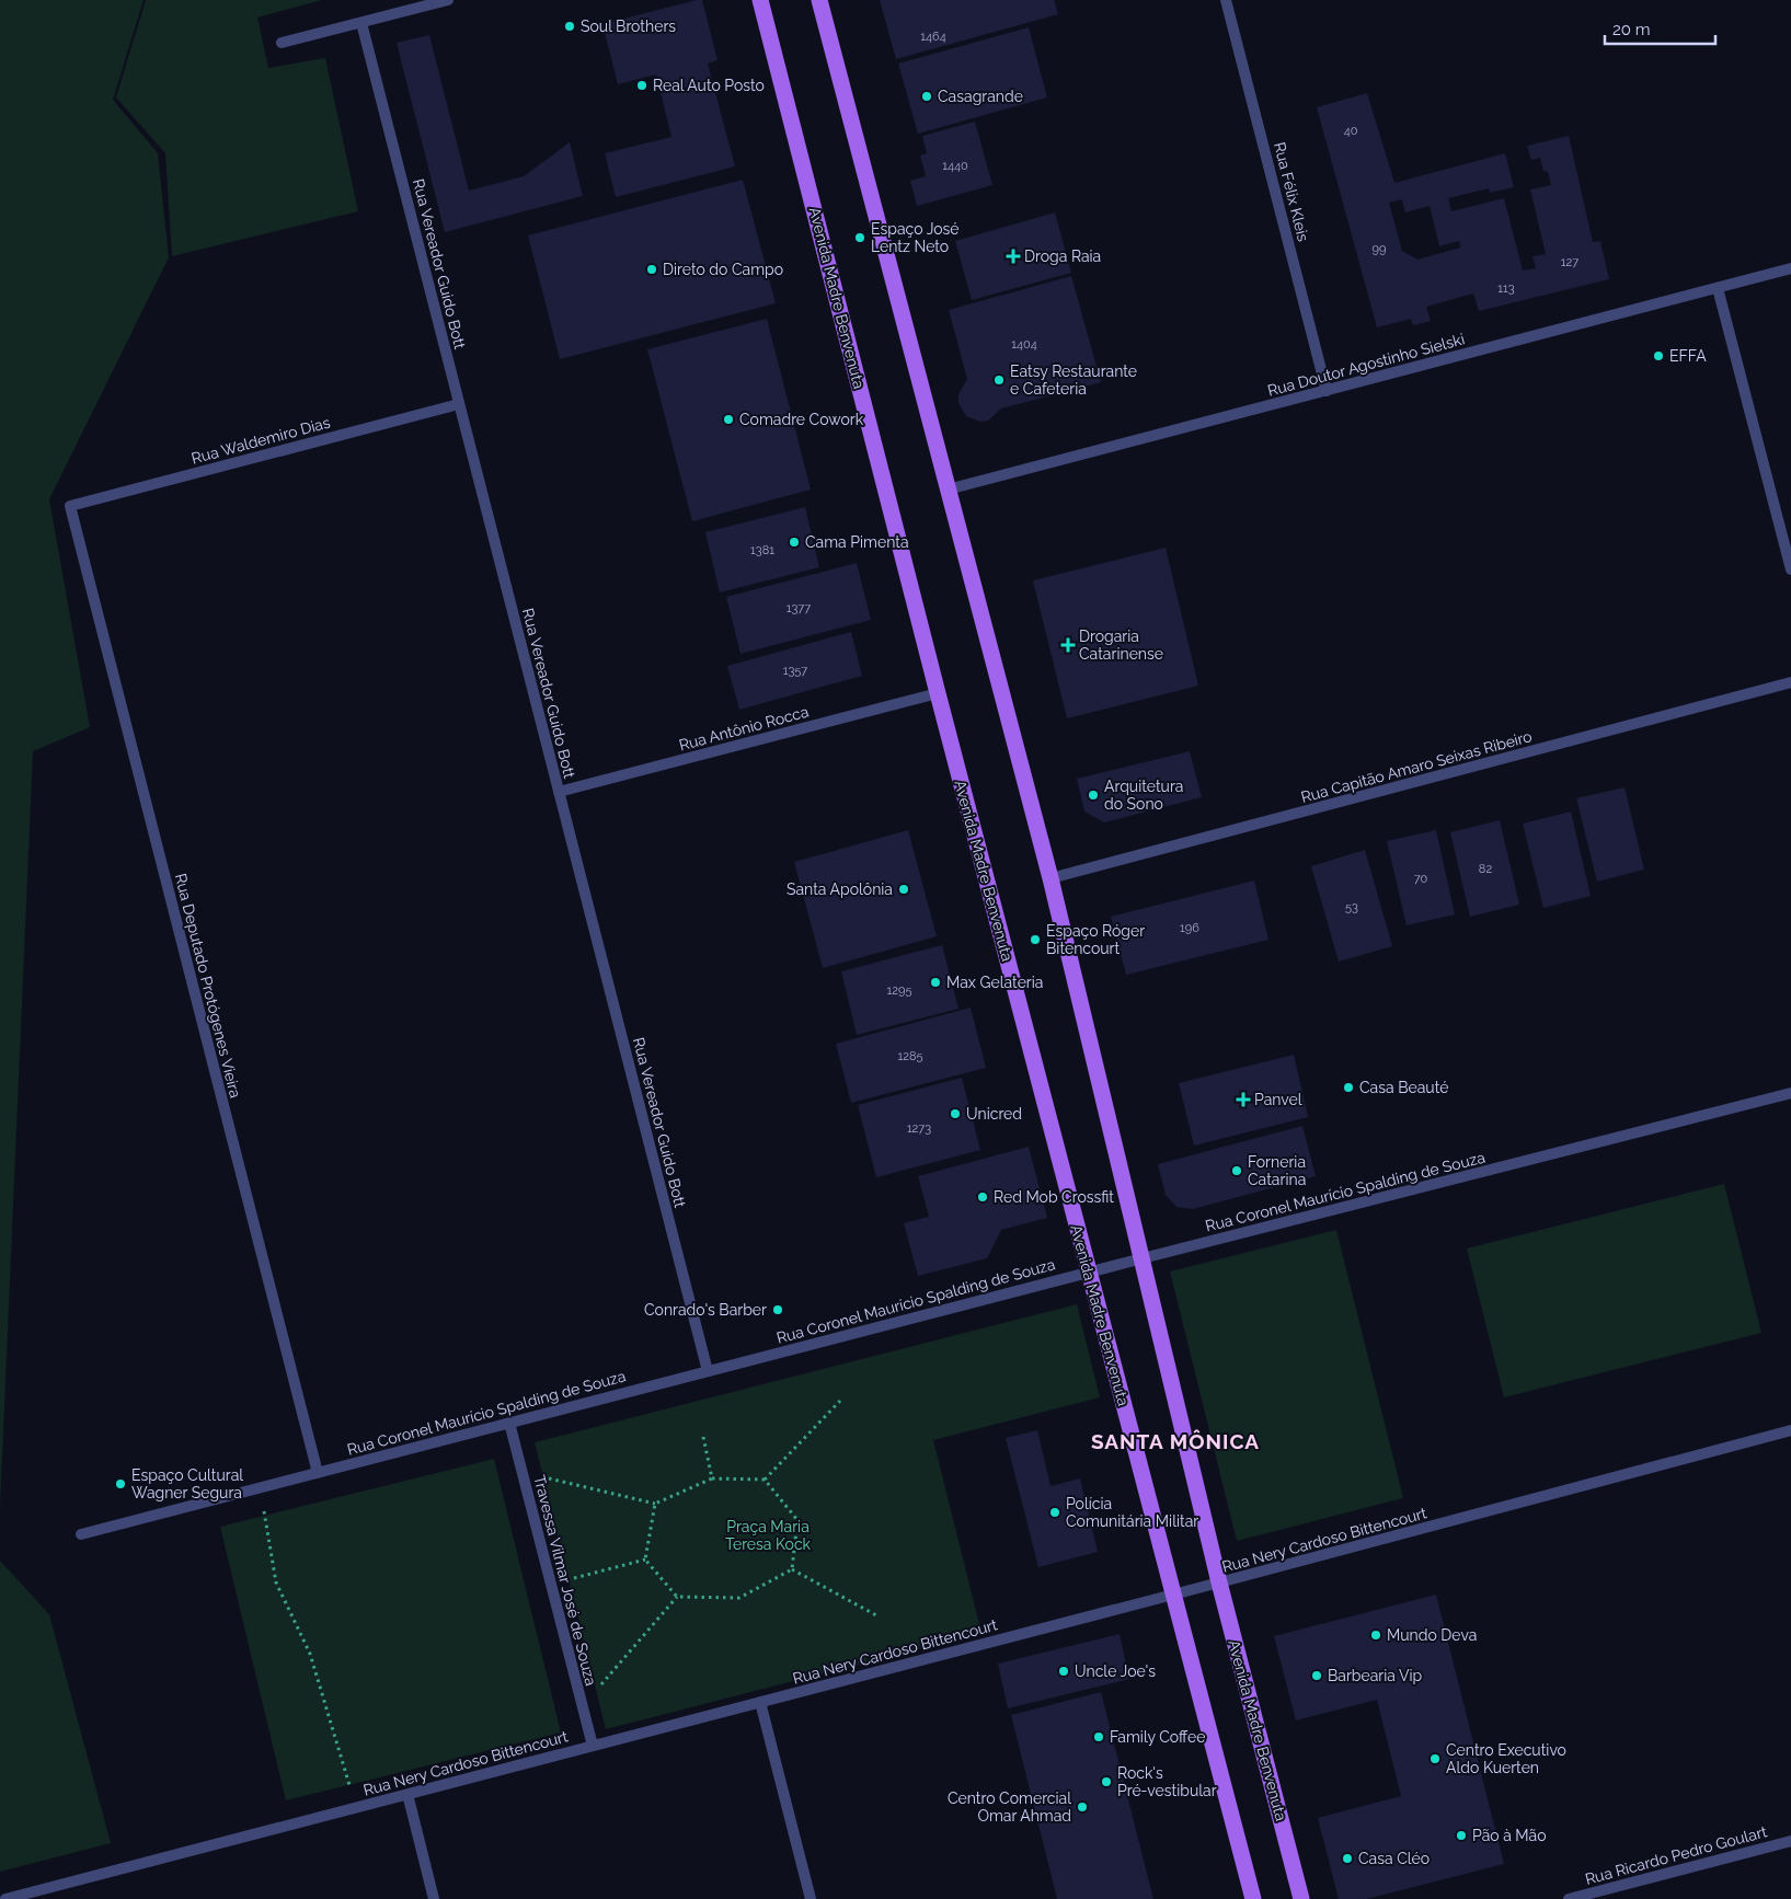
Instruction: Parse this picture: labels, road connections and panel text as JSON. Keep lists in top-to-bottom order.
{
  "streets": {
    "main road": ["Avenida Madre Benvenuta"],
    "street": [
      "Rua Félix Kleis",
      "Rua Vereador Guido Bott",
      "Rua Doutor Agostinho Sielski",
      "Rua Waldemiro Dias",
      "Rua Antônio Rocca",
      "Rua Capitão Amaro Seixas Ribeiro",
      "Rua Deputado Protógenes Vieira",
      "Rua Coronel Maurício Spalding de Souza",
      "Rua Nery Cardoso Bittencourt",
      "Travessa Vilmar José de Souza",
      "Rua Ricardo Pedro Goulart"
    ]
  },
  "crossings": [
    ["Rua Félix Kleis", "Rua Doutor Agostinho Sielski"],
    ["Rua Vereador Guido Bott", "Rua Waldemiro Dias"],
    ["Rua Vereador Guido Bott", "Rua Antônio Rocca"],
    ["Rua Vereador Guido Bott", "Rua Coronel Maurício Spalding de Souza"],
    ["Avenida Madre Benvenuta", "Rua Doutor Agostinho Sielski"],
    ["Avenida Madre Benvenuta", "Rua Antônio Rocca"],
    ["Avenida Madre Benvenuta", "Rua Capitão Amaro Seixas Ribeiro"],
    ["Avenida Madre Benvenuta", "Rua Coronel Maurício Spalding de Souza"],
    ["Avenida Madre Benvenuta", "Rua Nery Cardoso Bittencourt"],
    ["Rua Waldemiro Dias", "Rua Deputado Protógenes Vieira"],
    ["Rua Deputado Protógenes Vieira", "Rua Coronel Maurício Spalding de Souza"],
    ["Rua Coronel Maurício Spalding de Souza", "Travessa Vilmar José de Souza"],
    ["Rua Nery Cardoso Bittencourt", "Travessa Vilmar José de Souza"]
  ],
  "districts": ["SANTA MÔNICA"],
  "parks": ["Praça Maria Teresa Kock"],
  "places": {
    "other": [
      "Soul Brothers",
      "Real Auto Posto",
      "Casagrande",
      "Espaço José Lentz Neto",
      "Direto do Campo",
      "EFFA",
      "Eatsy Restaurante e Cafeteria",
      "Comadre Cowork",
      "Cama Pimenta",
      "Arquitetura do Sono",
      "Santa Apolônia",
      "Espaço Róger Bitencourt",
      "Max Gelateria",
      "Casa Beauté",
      "Unicred",
      "Forneria Catarina",
      "Red Mob Crossfit",
      "Conrado's Barber",
      "Espaço Cultural Wagner Segura",
      "Polícia Comunitária Militar",
      "Mundo Deva",
      "Uncle Joe's",
      "Barbearia Vip",
      "Family Coffee",
      "Centro Executivo Aldo Kuerten",
      "Rock's Pré-vestibular",
      "Centro Comercial Omar Ahmad",
      "Pão à Mão",
      "Casa Cléo"
    ],
    "health": ["Droga Raia", "Drogaria Catarinense", "Panvel"]
  },
  "house_numbers": [
    "1464",
    "40",
    "1440",
    "99",
    "127",
    "113",
    "1404",
    "1381",
    "1377",
    "1357",
    "82",
    "70",
    "53",
    "196",
    "1295",
    "1285",
    "1273"
  ],
  "scale_bar": "20 m"
}
